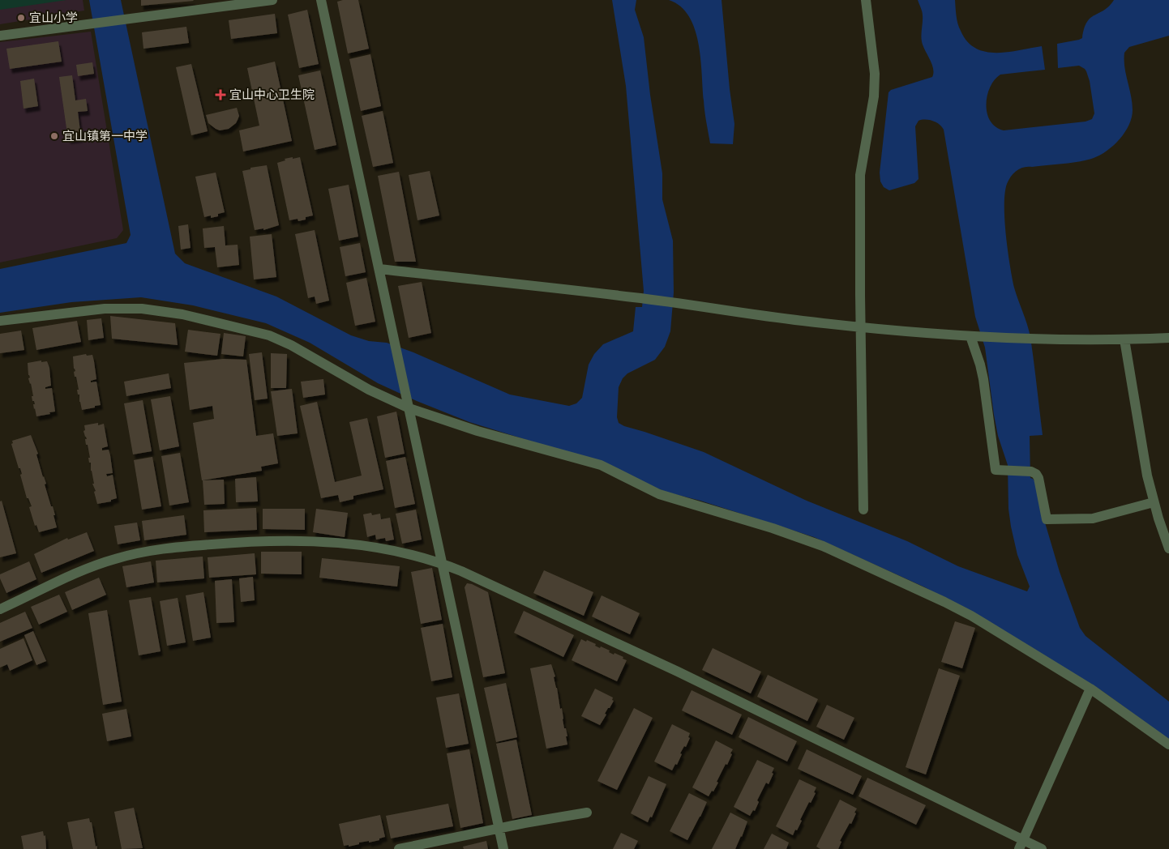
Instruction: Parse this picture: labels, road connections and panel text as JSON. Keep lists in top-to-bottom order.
{
  "places": {
    "other": ["宜山小学", "宜山镇第一中学"],
    "health": ["宜山中心卫生院"]
  }
}
